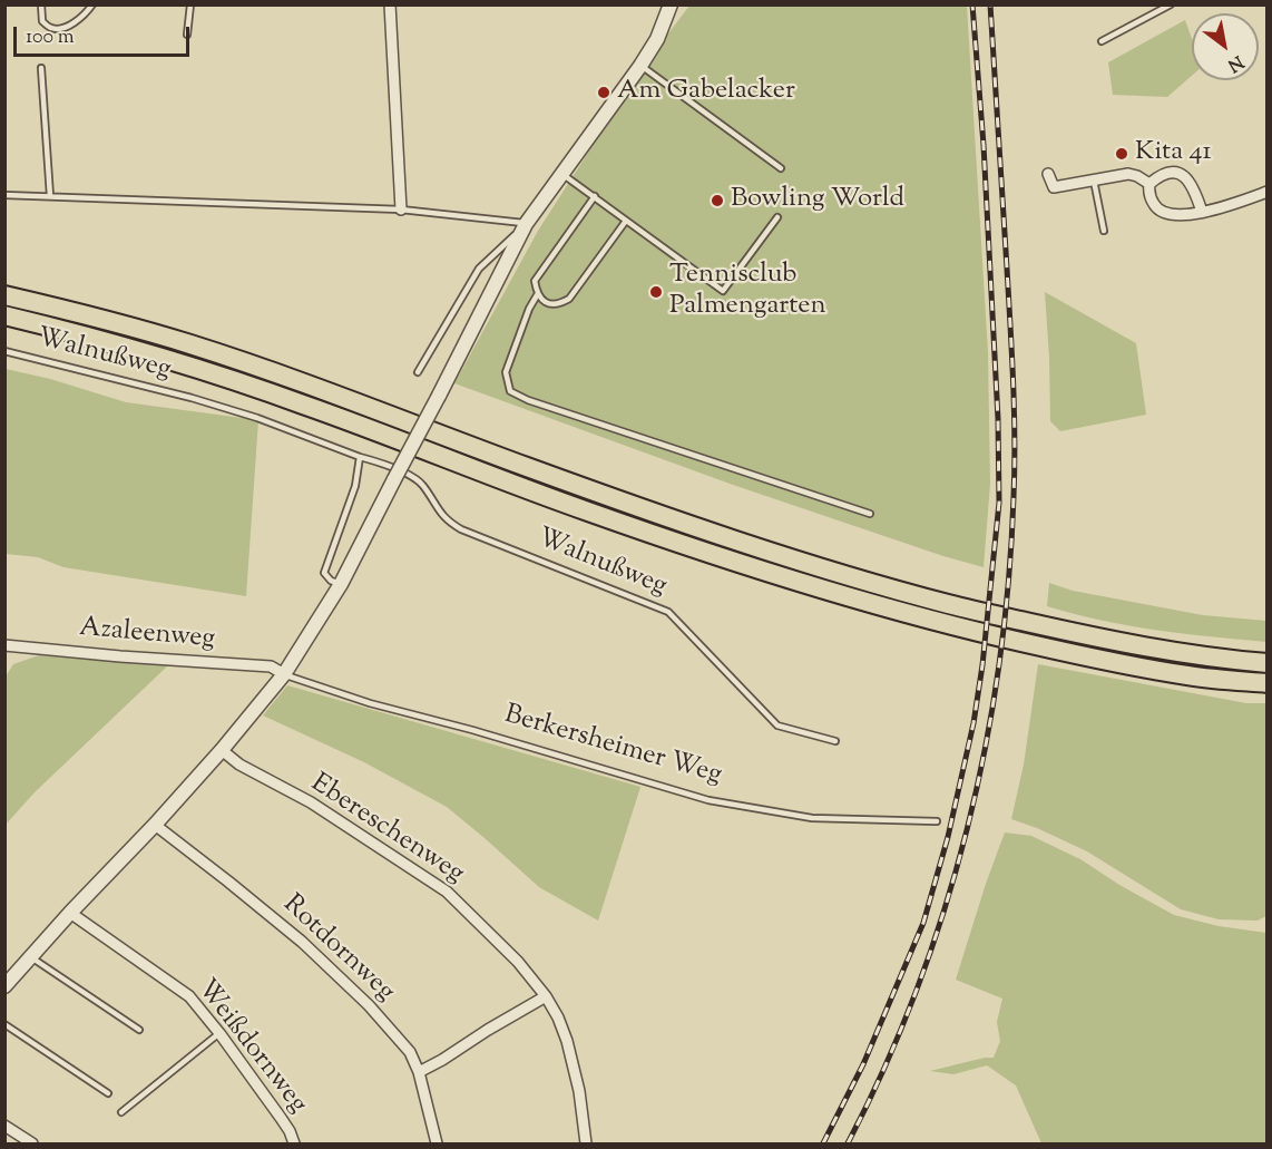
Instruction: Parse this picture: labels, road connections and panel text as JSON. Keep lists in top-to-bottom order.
{
  "streets": {
    "street": [
      "Azaleenweg",
      "Ebereschenweg",
      "Rotdornweg",
      "Weißdornweg"
    ],
    "lane": ["Walnußweg", "Berkersheimer Weg"]
  },
  "crossings": [
    ["Azaleenweg", "Berkersheimer Weg"]
  ],
  "places": [
    "Am Gabelacker",
    "Kita 41",
    "Bowling World",
    "Tennisclub Palmengarten"
  ],
  "scale_bar": "100 m",
  "north": "bottom right"
}
